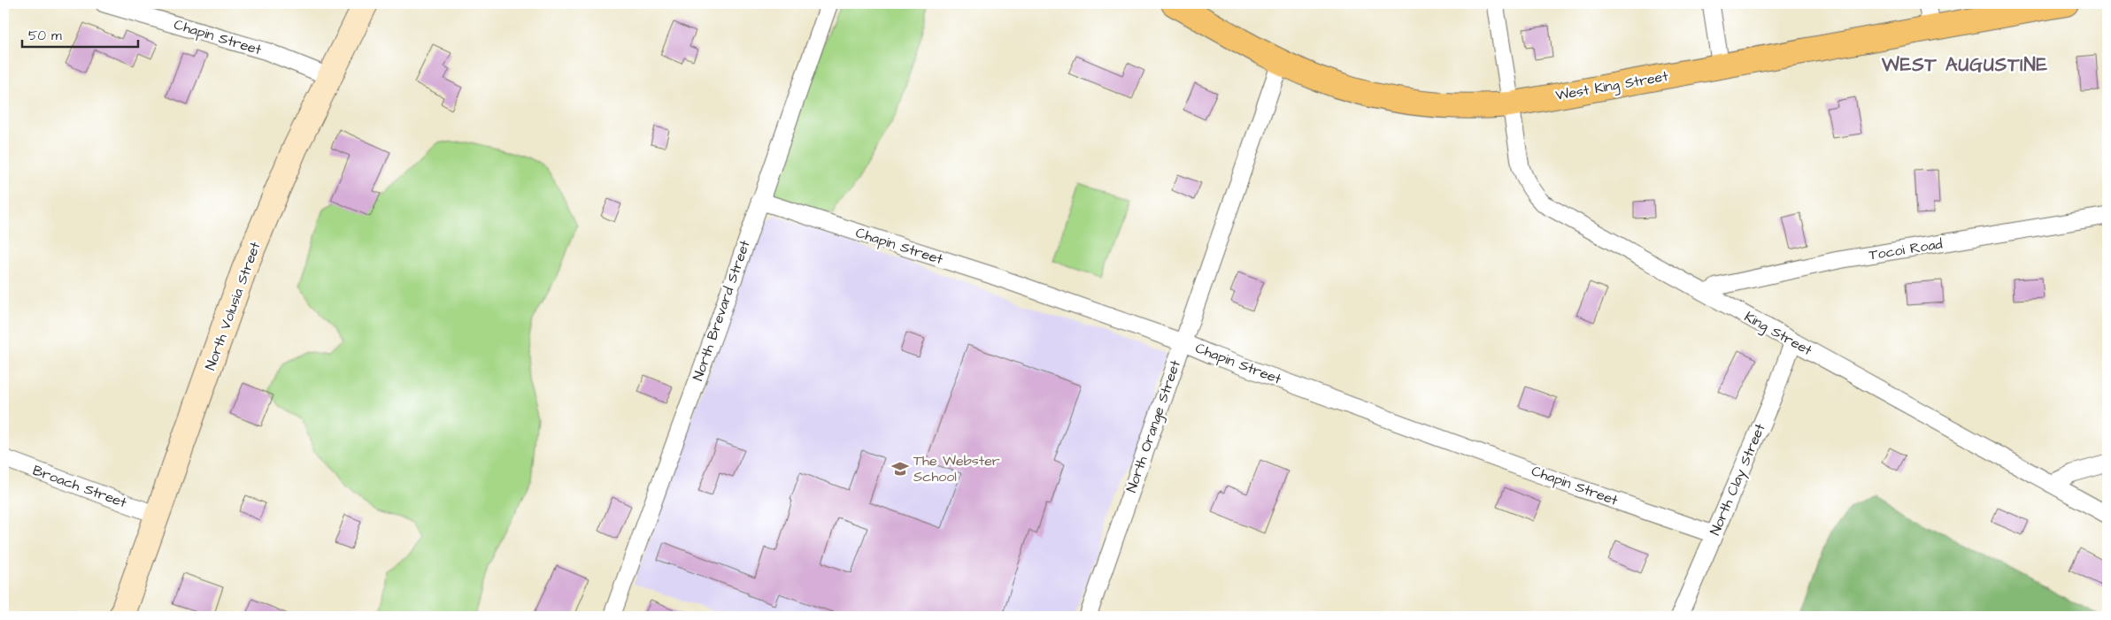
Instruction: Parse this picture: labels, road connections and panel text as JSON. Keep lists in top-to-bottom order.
{
  "streets": {
    "main road": ["West King Street", "North Volusia Street"],
    "street": [
      "Chapin Street",
      "Tocoi Road",
      "North Brevard Street",
      "King Street",
      "North Orange Street",
      "North Clay Street",
      "Broach Street"
    ]
  },
  "crossings": [
    ["Chapin Street", "North Volusia Street"],
    ["Chapin Street", "North Brevard Street"],
    ["Chapin Street", "North Orange Street"],
    ["Chapin Street", "North Clay Street"],
    ["West King Street", "King Street"],
    ["West King Street", "North Orange Street"],
    ["Tocoi Road", "King Street"],
    ["North Volusia Street", "Broach Street"],
    ["King Street", "North Clay Street"]
  ],
  "districts": ["WEST AUGUSTINE"],
  "places": {
    "school or university": ["The Webster School"]
  },
  "scale_bar": "50 m"
}
